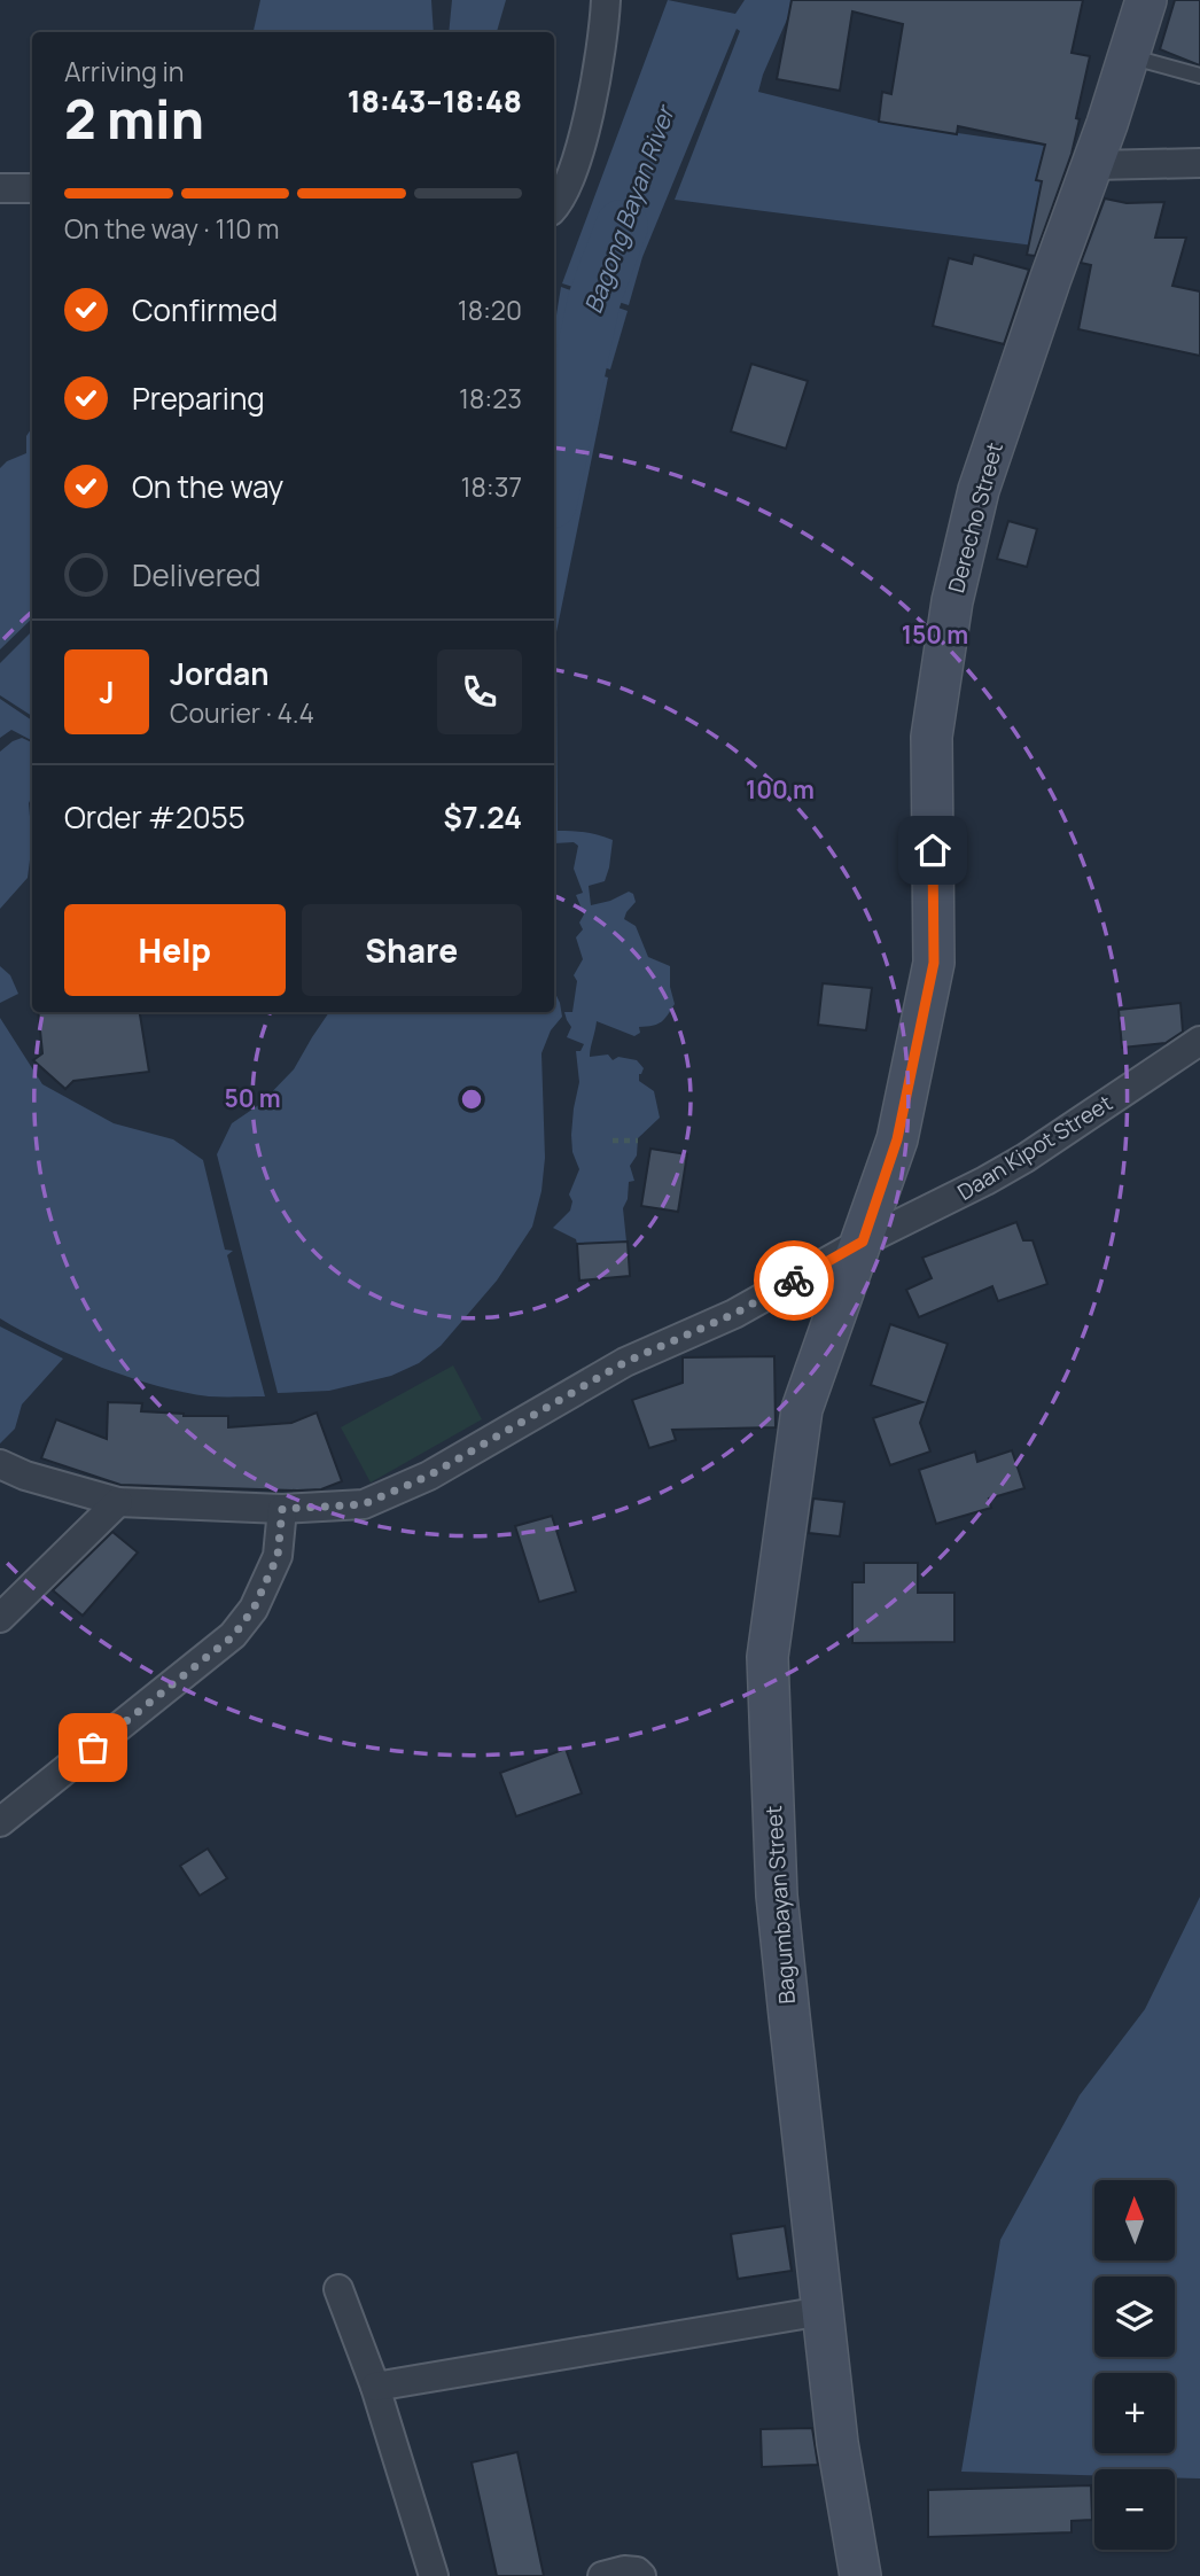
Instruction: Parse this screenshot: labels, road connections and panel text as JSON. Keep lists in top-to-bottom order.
{
  "streets": {
    "main road": ["Derecho Street", "Bagumbayan Street"],
    "street": ["Daan Kipot Street"]
  },
  "crossings": [
    ["Derecho Street", "Daan Kipot Street"],
    ["Derecho Street", "Bagumbayan Street"],
    ["Daan Kipot Street", "Bagumbayan Street"]
  ],
  "water": ["Bagong Bayan River"],
  "north": "top",
  "page": {
    "heading": ["2 min", "Arriving in", "18:43–18:48"],
    "panel": [
      "Jordan",
      "Courier · 4.4",
      "Order #2055",
      "$7.24"
    ],
    "bar": "On the way · 110 m",
    "list": [
      ["Confirmed", "18:20"],
      ["Preparing", "18:23"],
      ["On the way", "18:37"],
      "Delivered"
    ],
    "round": "J",
    "buttons": ["Help", "Share"],
    "map_buttons": ["+", "−"]
  },
  "rings": ["150 m", "100 m", "50 m"]
}
